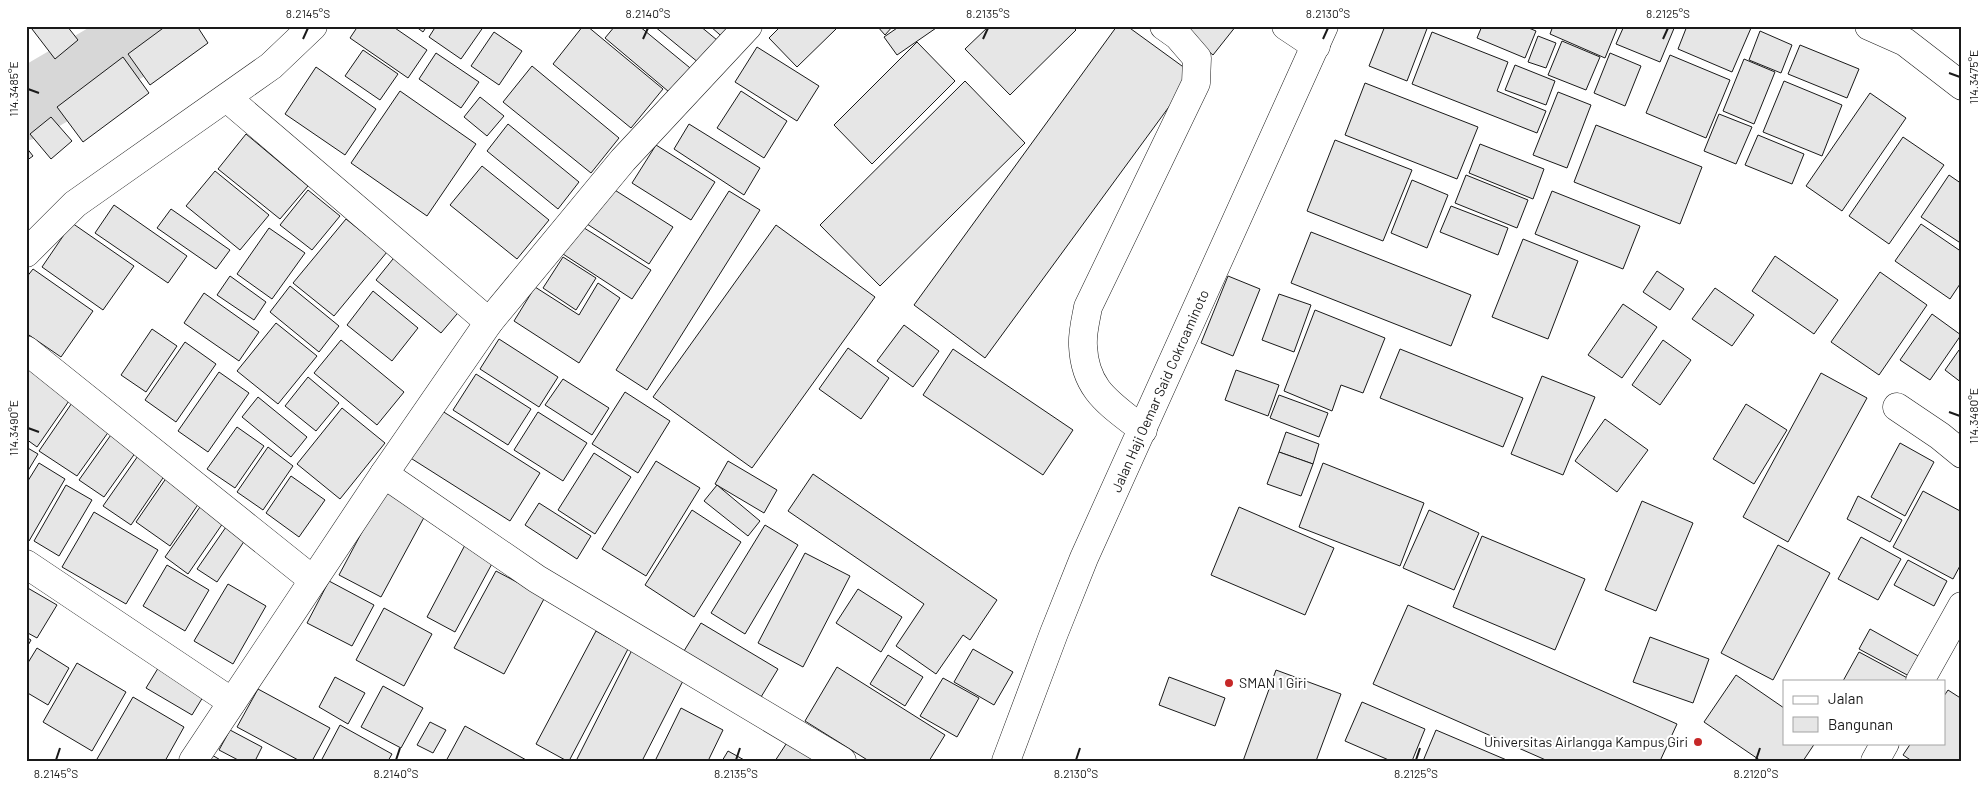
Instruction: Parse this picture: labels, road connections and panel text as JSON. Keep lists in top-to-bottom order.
{
  "streets": {
    "street": ["Jalan Haji Oemar Said Cokroaminoto"]
  },
  "places": ["SMAN 1 Giri", "Universitas Airlangga Kampus Giri"],
  "legend": ["Jalan", "Bangunan"],
  "coordinates": [
    "8.2145°S",
    "8.2140°S",
    "8.2135°S",
    "8.2130°S",
    "8.2125°S",
    "114.3475°E",
    "114.3485°E",
    "114.3480°E",
    "114.3490°E",
    "8.2120°S"
  ]
}
